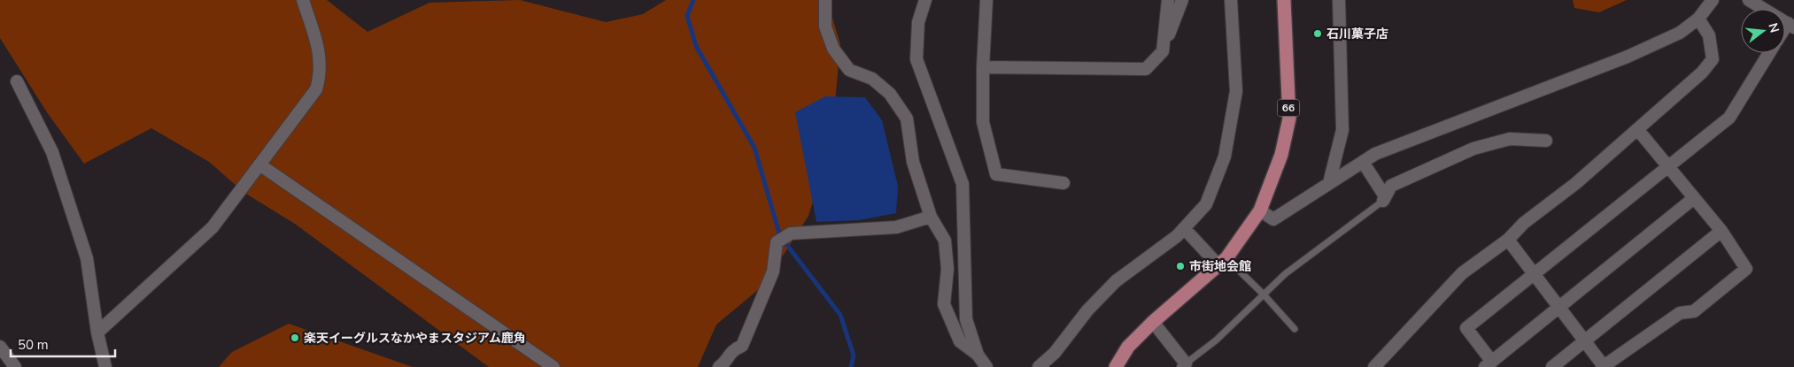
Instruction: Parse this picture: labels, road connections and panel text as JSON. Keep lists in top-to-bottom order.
{
  "streets": {
    "main road": ["66"]
  },
  "places": ["石川菓子店", "市街地会館", "楽天イーグルスなかやまスタジアム鹿角"],
  "scale_bar": "50 m",
  "north": "right"
}
